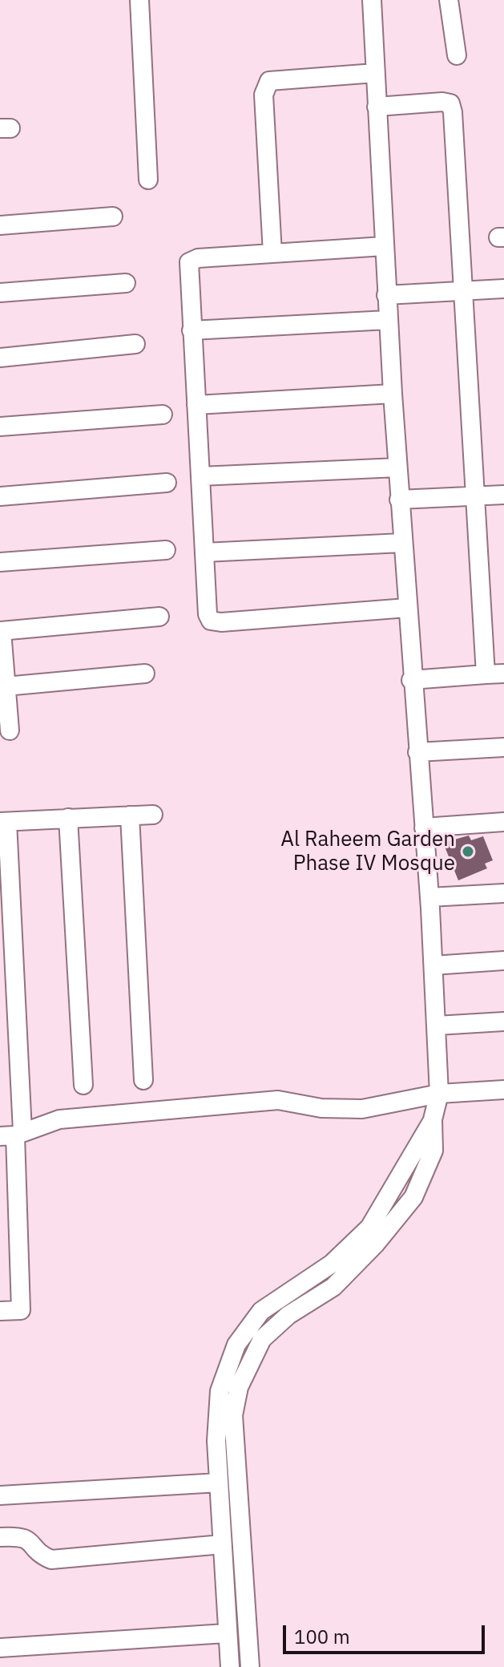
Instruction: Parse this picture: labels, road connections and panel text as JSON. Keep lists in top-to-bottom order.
{
  "places": ["Al Raheem Garden Phase IV Mosque"],
  "scale_bar": "100 m"
}
